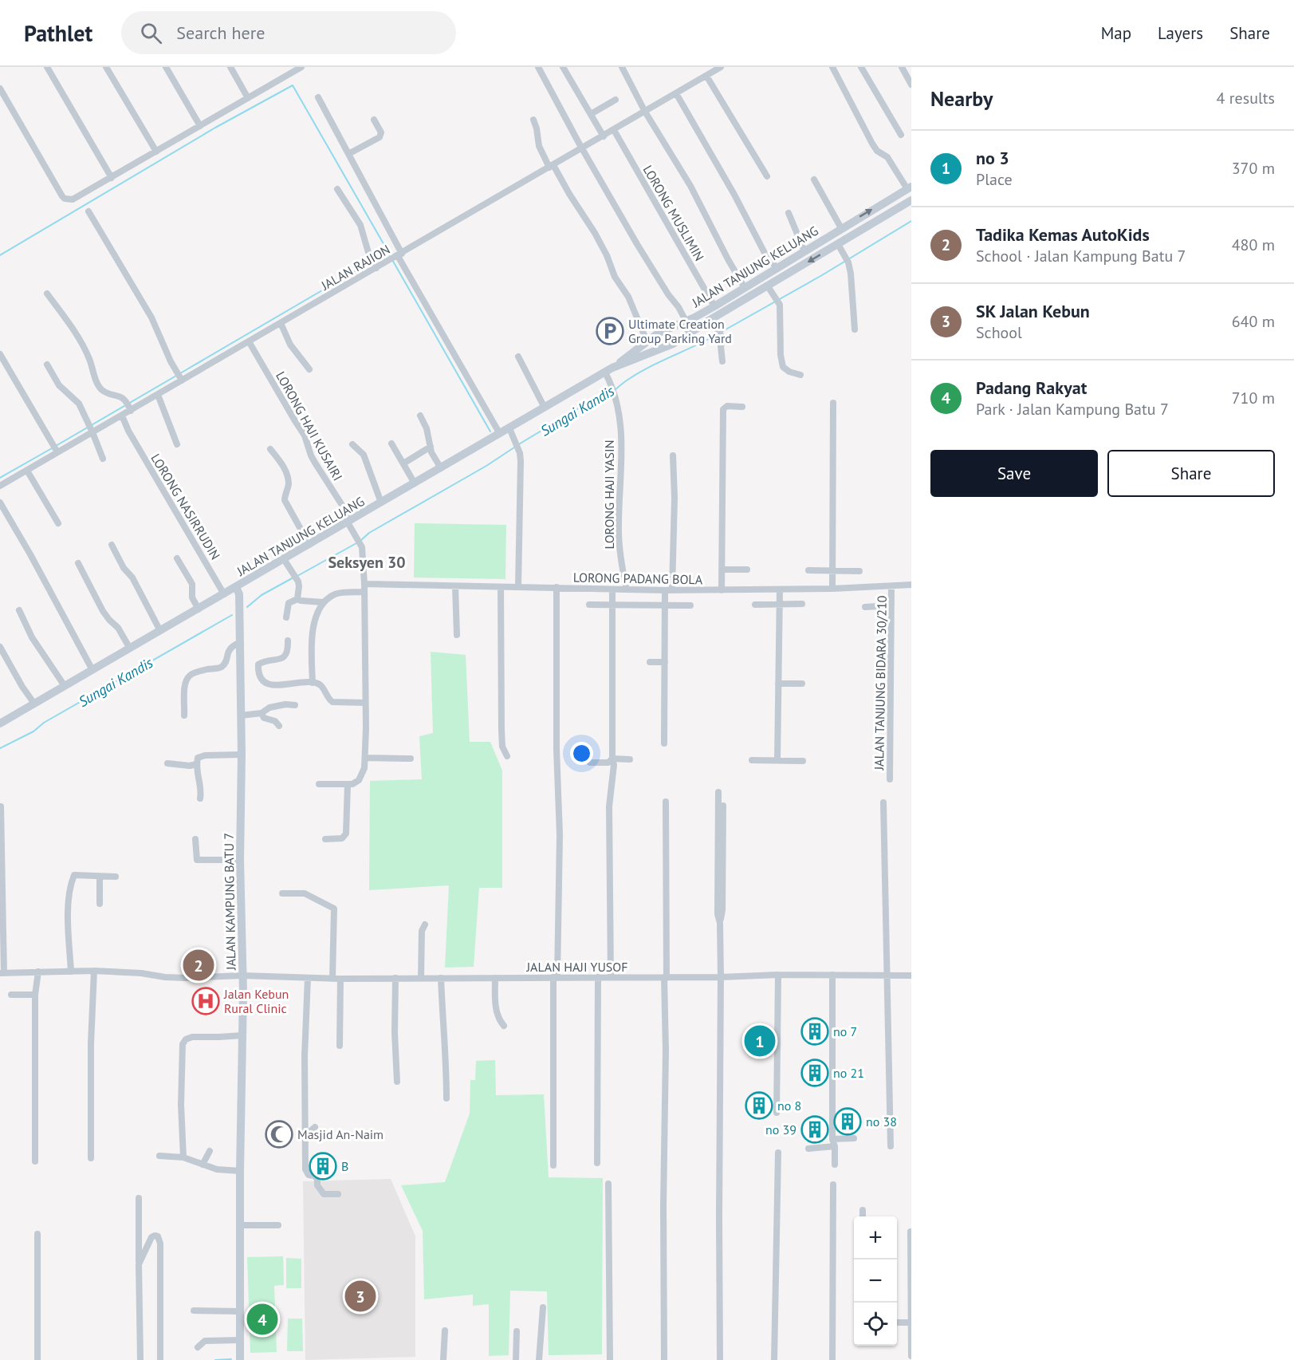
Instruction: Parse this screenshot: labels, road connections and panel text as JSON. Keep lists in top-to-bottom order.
{
  "streets": {
    "main road": ["JALAN TANJUNG KELUANG", "JALAN KAMPUNG BATU 7"],
    "street": [
      "LORONG MUSLIMIN",
      "JALAN RAJION",
      "LORONG HAJI KUSAIRI",
      "LORONG HAJI YASIN",
      "LORONG NASIRRUDIN",
      "LORONG PADANG BOLA",
      "JALAN TANJUNG BIDARA 30/210",
      "JALAN HAJI YUSOF"
    ]
  },
  "crossings": [
    ["LORONG MUSLIMIN", "JALAN TANJUNG KELUANG"],
    ["LORONG MUSLIMIN", "JALAN RAJION"],
    ["JALAN TANJUNG KELUANG", "LORONG HAJI KUSAIRI"],
    ["JALAN TANJUNG KELUANG", "LORONG HAJI YASIN"],
    ["JALAN TANJUNG KELUANG", "LORONG NASIRRUDIN"],
    ["JALAN TANJUNG KELUANG", "JALAN KAMPUNG BATU 7"],
    ["JALAN RAJION", "LORONG HAJI KUSAIRI"],
    ["JALAN RAJION", "LORONG NASIRRUDIN"],
    ["LORONG HAJI KUSAIRI", "LORONG PADANG BOLA"],
    ["LORONG HAJI YASIN", "LORONG PADANG BOLA"],
    ["LORONG PADANG BOLA", "JALAN TANJUNG BIDARA 30/210"],
    ["JALAN KAMPUNG BATU 7", "JALAN HAJI YUSOF"]
  ],
  "districts": ["Seksyen 30"],
  "water": ["Sungai Kandis"],
  "places": {
    "parking": ["Ultimate Creation Group Parking Yard"],
    "hospital": ["Jalan Kebun Rural Clinic"],
    "building": [
      "no 7",
      "no 21",
      "no 8",
      "no 38",
      "no 39",
      "B"
    ],
    "mosque": ["Masjid An-Naim"]
  },
  "page": {
    "header": "Pathlet",
    "search": "Search here",
    "nav": ["Map", "Layers", "Share"],
    "heading": ["Nearby", "4 results"],
    "list": [
      {
        "mark": "1",
        "name": "no 3",
        "note": "Place",
        "value": "370 m"
      },
      {
        "mark": "2",
        "name": "Tadika Kemas AutoKids",
        "note": "School · Jalan Kampung Batu 7",
        "value": "480 m"
      },
      {
        "mark": "3",
        "name": "SK Jalan Kebun",
        "note": "School",
        "value": "640 m"
      },
      {
        "mark": "4",
        "name": "Padang Rakyat",
        "note": "Park · Jalan Kampung Batu 7",
        "value": "710 m"
      }
    ],
    "buttons": ["Save", "Share"],
    "pins": [
      "2",
      "1",
      "3",
      "4"
    ],
    "map_buttons": ["+", "−"]
  }
}
